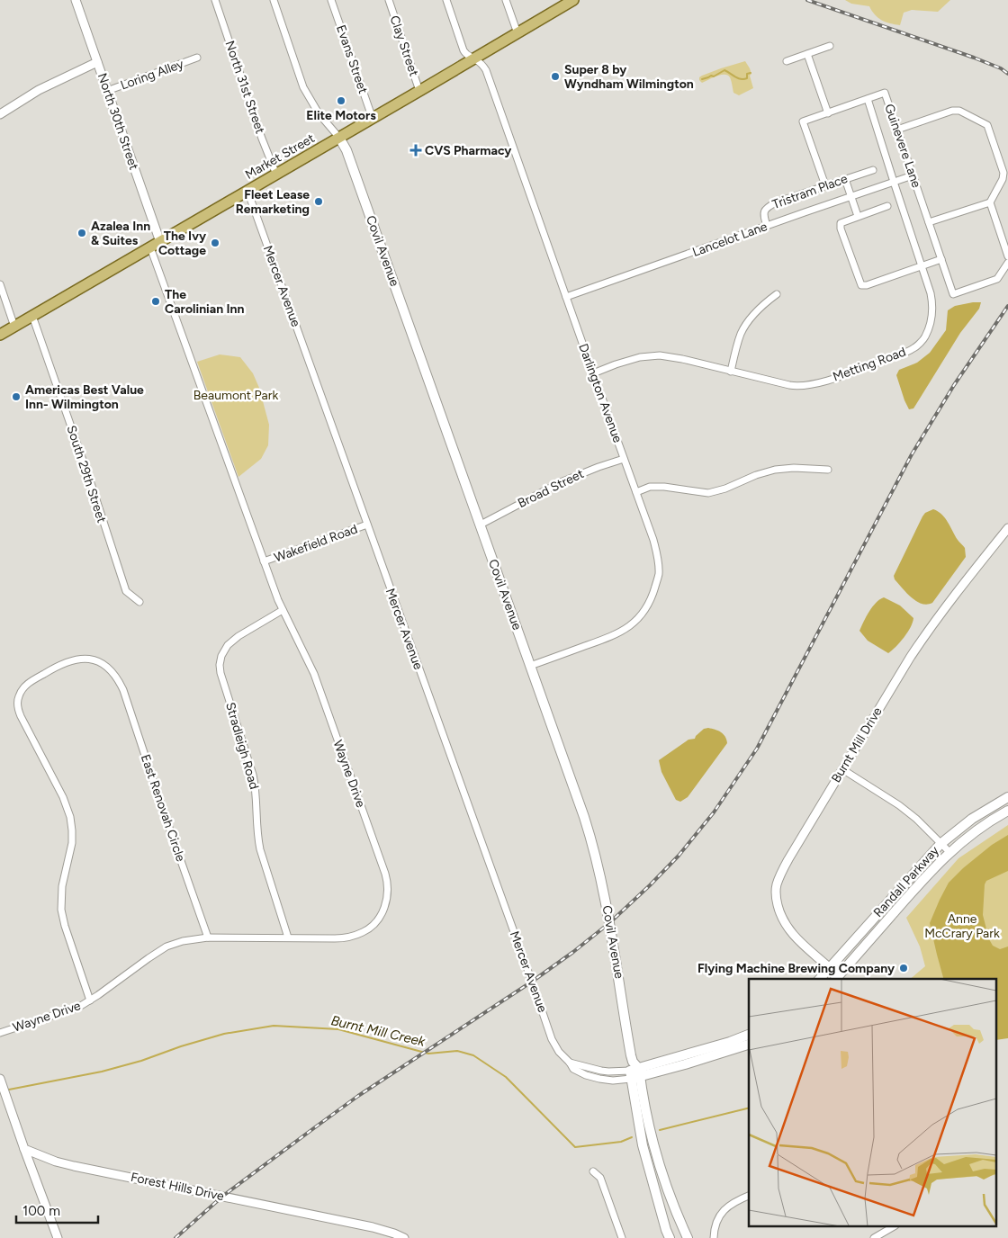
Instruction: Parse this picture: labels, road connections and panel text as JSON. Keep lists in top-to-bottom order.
{
  "streets": {
    "main road": ["Market Street", "Covil Avenue", "Randall Parkway"],
    "street": [
      "Clay Street",
      "Evans Street",
      "Loring Alley",
      "North 31st Street",
      "North 30th Street",
      "Guinevere Lane",
      "Tristram Place",
      "Lancelot Lane",
      "Mercer Avenue",
      "Metting Road",
      "Darlington Avenue",
      "South 29th Street",
      "Broad Street",
      "Wakefield Road",
      "Burnt Mill Drive",
      "Stradleigh Road",
      "Wayne Drive",
      "East Renovah Circle",
      "Forest Hills Drive"
    ]
  },
  "crossings": [
    ["Clay Street", "Market Street"],
    ["Evans Street", "Market Street"],
    ["Loring Alley", "North 30th Street"],
    ["North 31st Street", "Market Street"],
    ["North 30th Street", "Market Street"],
    ["North 30th Street", "Wayne Drive"],
    ["Guinevere Lane", "Tristram Place"],
    ["Guinevere Lane", "Lancelot Lane"],
    ["Guinevere Lane", "Metting Road"],
    ["Market Street", "Covil Avenue"],
    ["Market Street", "Mercer Avenue"],
    ["Market Street", "Darlington Avenue"],
    ["Market Street", "South 29th Street"],
    ["Market Street", "Wayne Drive"],
    ["Tristram Place", "Lancelot Lane"],
    ["Lancelot Lane", "Metting Road"],
    ["Lancelot Lane", "Darlington Avenue"],
    ["Covil Avenue", "Mercer Avenue"],
    ["Covil Avenue", "Darlington Avenue"],
    ["Covil Avenue", "Broad Street"],
    ["Mercer Avenue", "Wakefield Road"],
    ["Metting Road", "Darlington Avenue"],
    ["Darlington Avenue", "Broad Street"],
    ["Wakefield Road", "Wayne Drive"],
    ["Burnt Mill Drive", "Randall Parkway"],
    ["Stradleigh Road", "Wayne Drive"],
    ["Wayne Drive", "East Renovah Circle"]
  ],
  "water": ["Burnt Mill Creek"],
  "parks": ["Beaumont Park", "Anne McCrary Park"],
  "places": {
    "other": [
      "Super 8 by Wyndham Wilmington",
      "Elite Motors",
      "Fleet Lease Remarketing",
      "Azalea Inn & Suites",
      "The Ivy Cottage",
      "The Carolinian Inn",
      "Americas Best Value Inn- Wilmington",
      "Flying Machine Brewing Company"
    ],
    "health": ["CVS Pharmacy"]
  },
  "scale_bar": "100 m"
}
